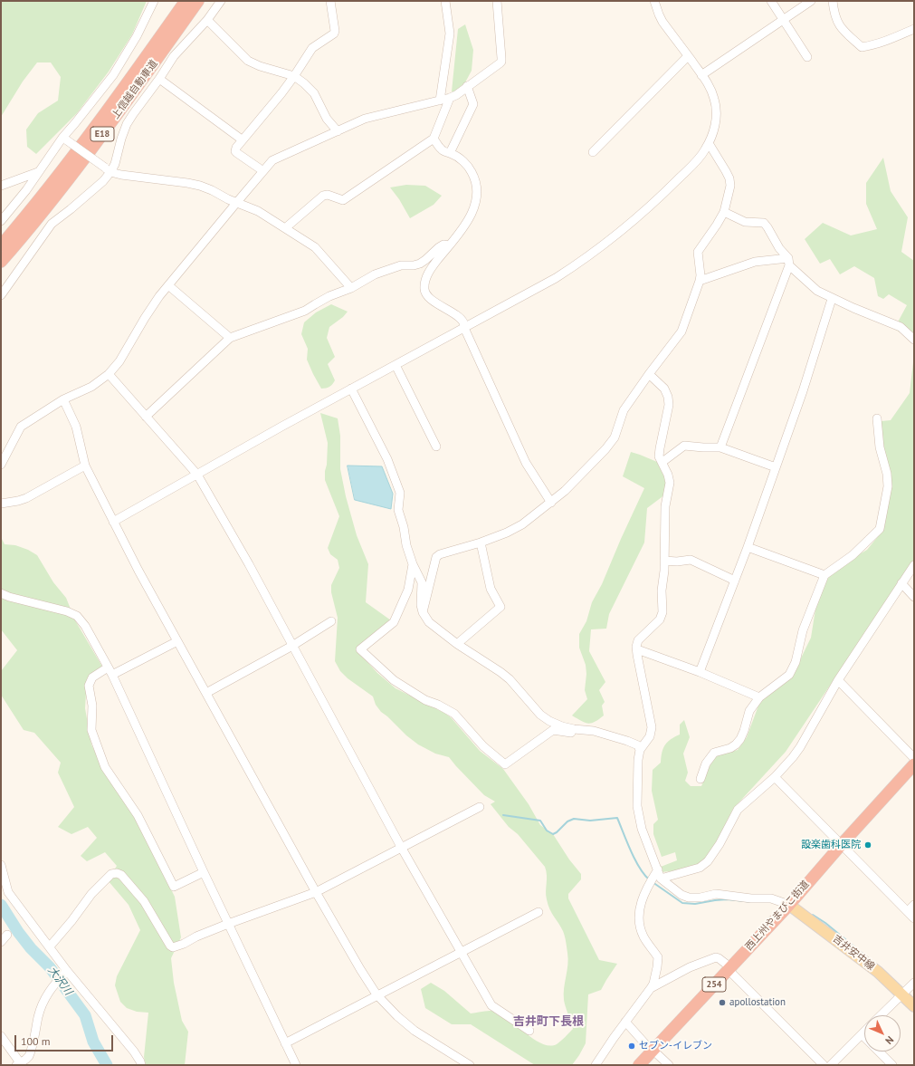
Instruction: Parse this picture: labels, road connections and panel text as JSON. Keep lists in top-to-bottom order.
{
  "streets": {
    "highway": [
      "上信越自動車道",
      "E18",
      "西上州やまびこ街道",
      "254"
    ],
    "main road": ["吉井安中線"]
  },
  "crossings": [
    ["西上州やまびこ街道", "吉井安中線"]
  ],
  "districts": ["吉井町下長根"],
  "water": ["大沢川"],
  "places": ["設楽歯科医院", "apollostation", "セブン-イレブン"],
  "scale_bar": "100 m",
  "north": "bottom right"
}
